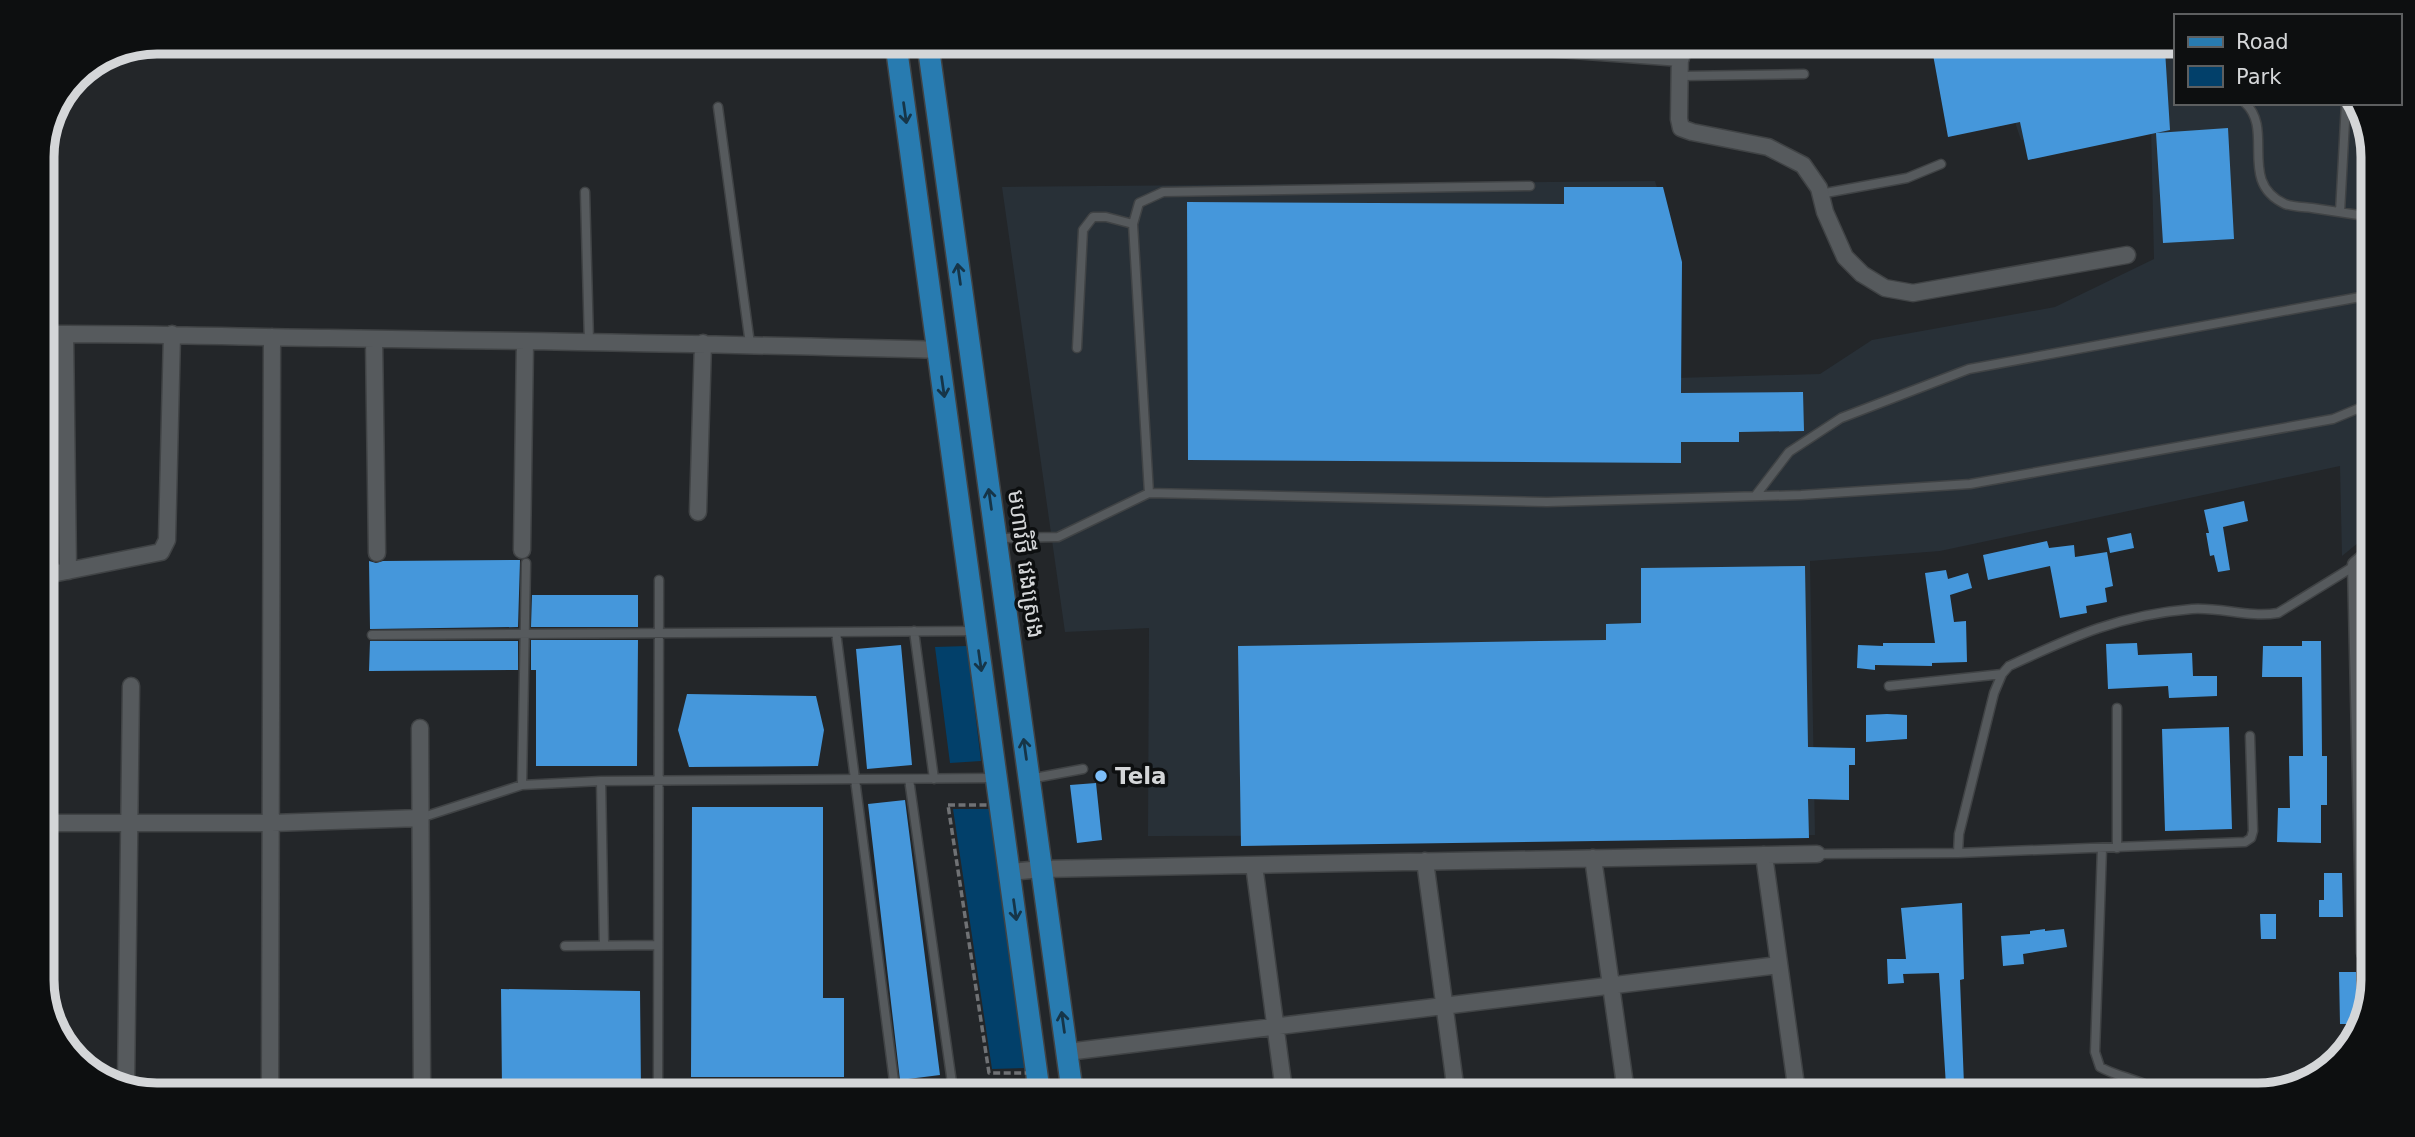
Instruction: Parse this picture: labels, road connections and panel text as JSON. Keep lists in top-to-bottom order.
{
  "streets": {
    "main road": ["មហាវិថី វេងស្រេង"]
  },
  "places": ["Tela"],
  "legend": ["Road", "Park"]
}
